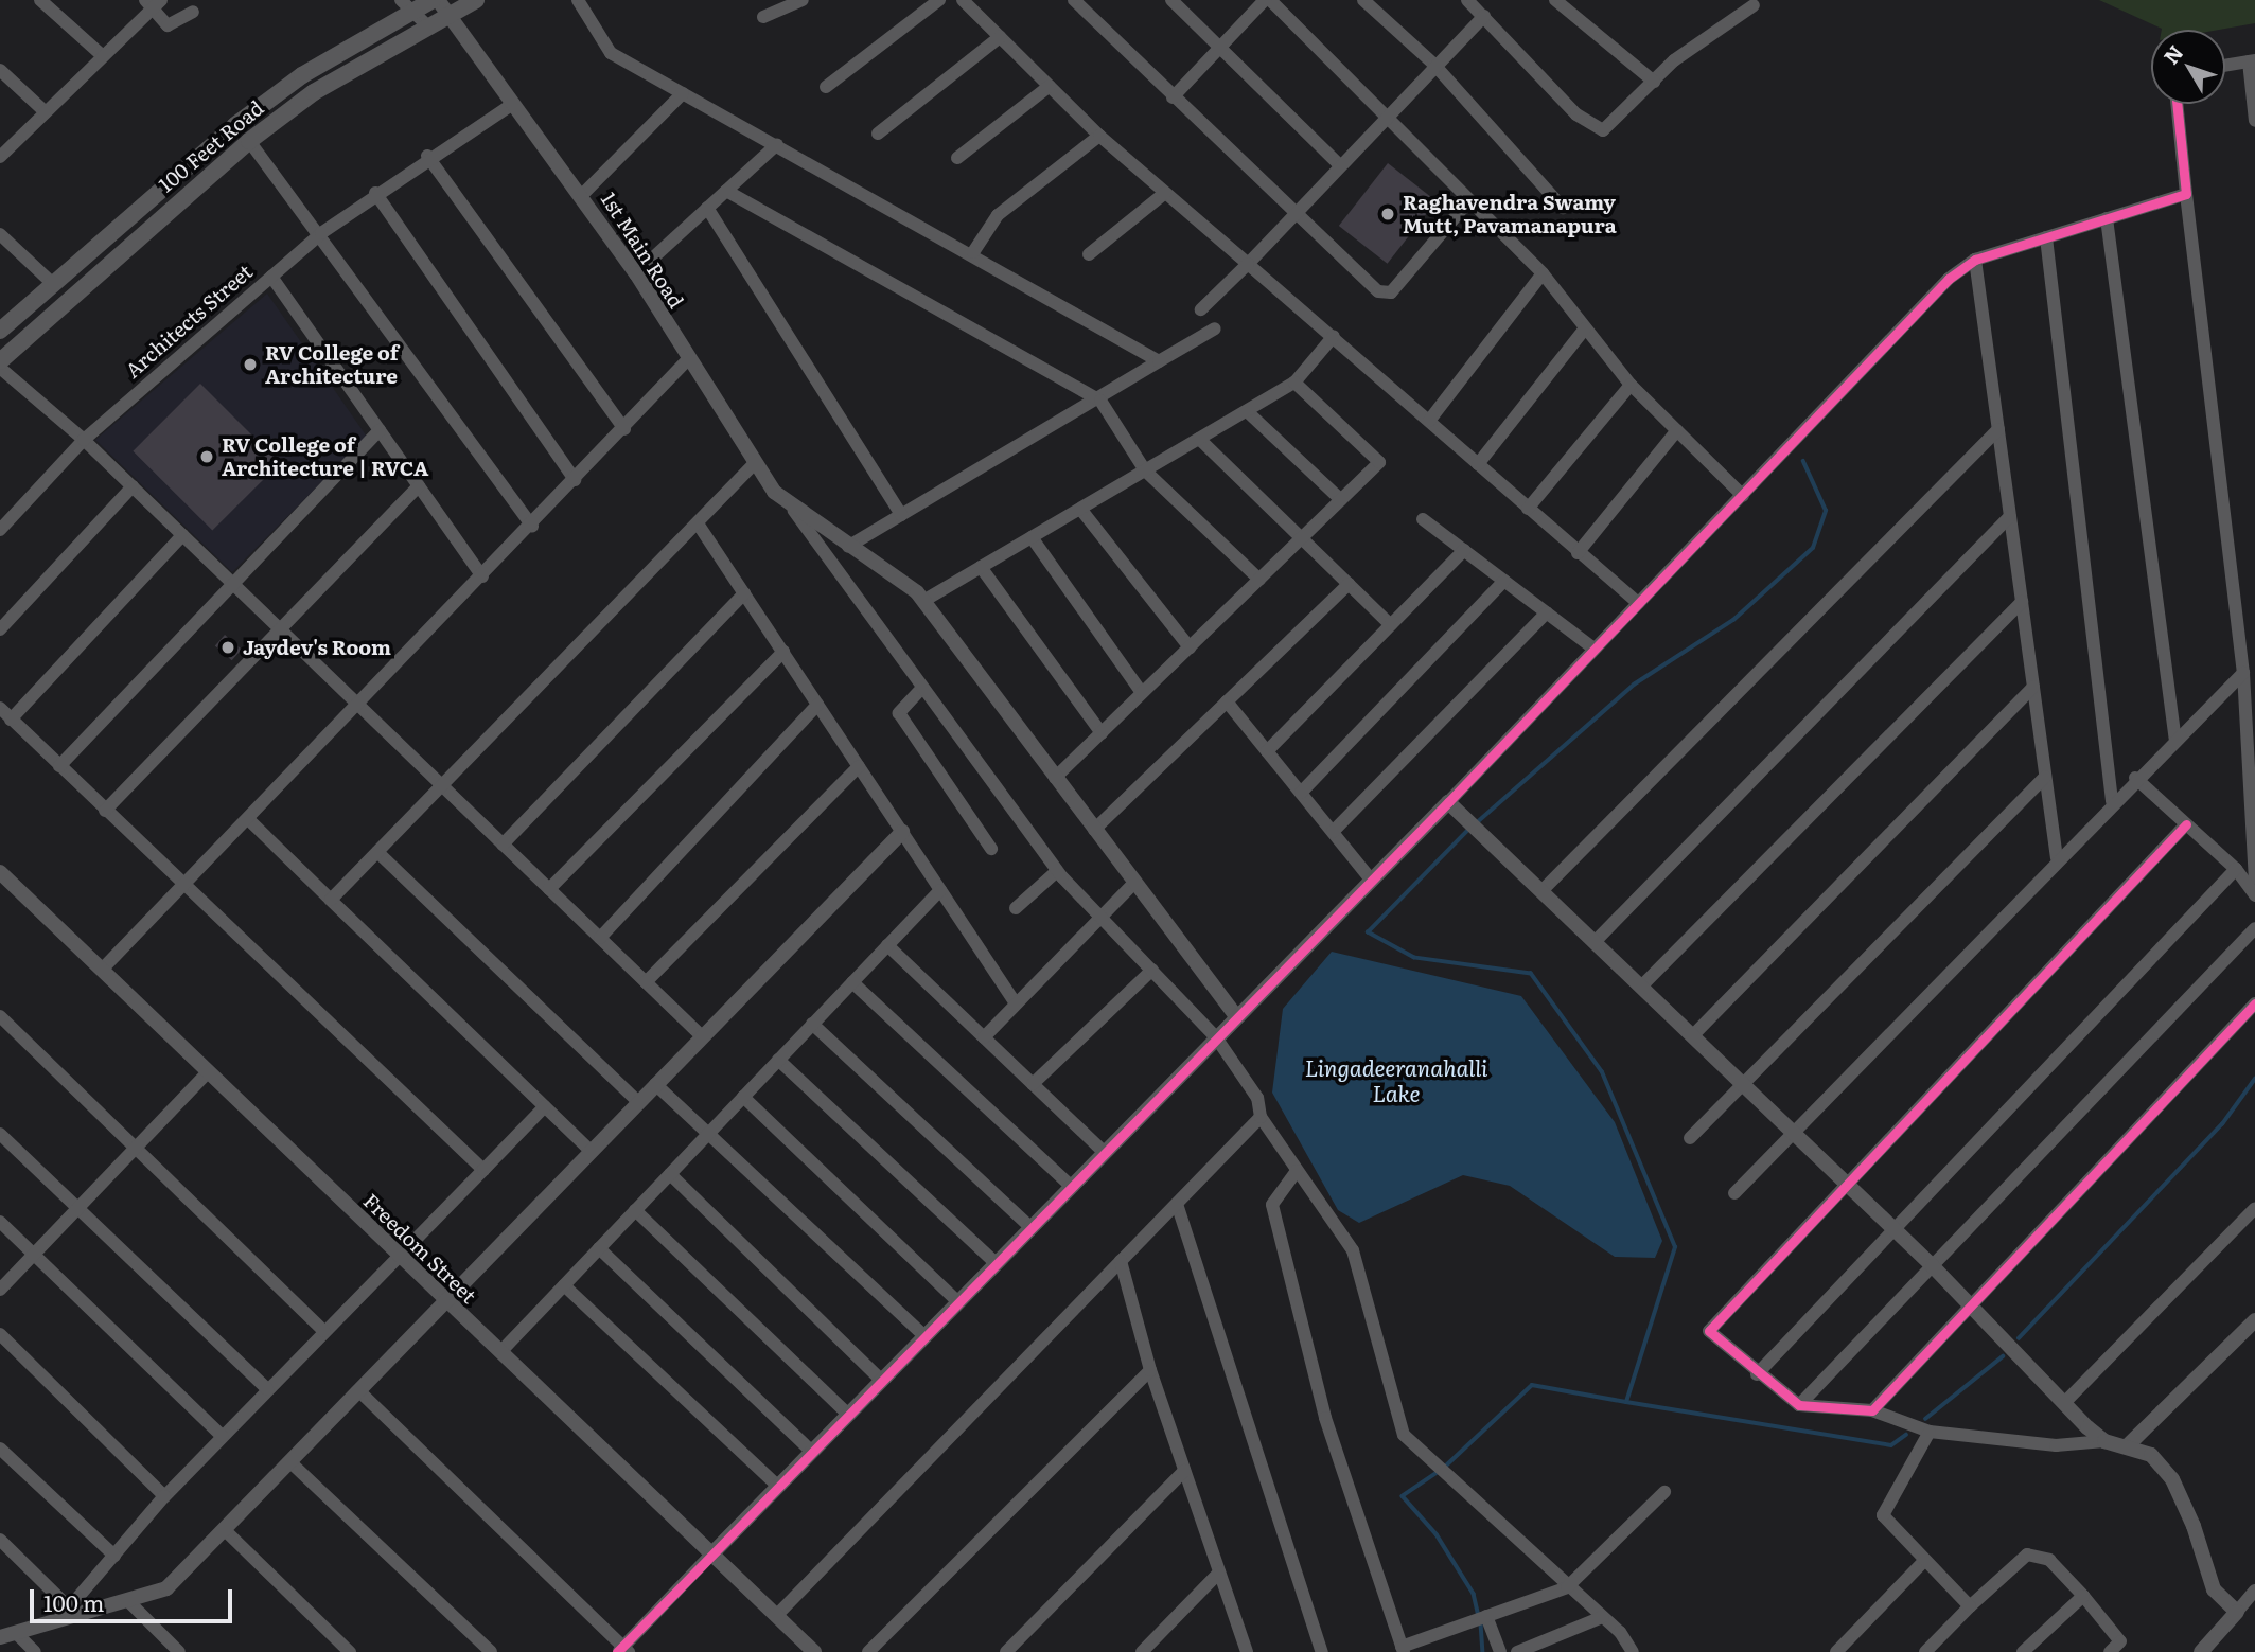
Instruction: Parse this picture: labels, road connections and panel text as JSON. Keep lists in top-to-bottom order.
{
  "streets": {
    "main road": ["100 Feet Road"],
    "street": ["1st Main Road", "Architects Street", "Freedom Street"]
  },
  "crossings": [
    ["100 Feet Road", "1st Main Road"],
    ["1st Main Road", "Architects Street"]
  ],
  "water": ["Lingadeeranahalli Lake"],
  "places": [
    "Raghavendra Swamy Mutt, Pavamanapura",
    "RV College of Architecture",
    "RV College of Architecture | RVCA",
    "Jaydev's Room"
  ],
  "scale_bar": "100 m",
  "north": "top left"
}
